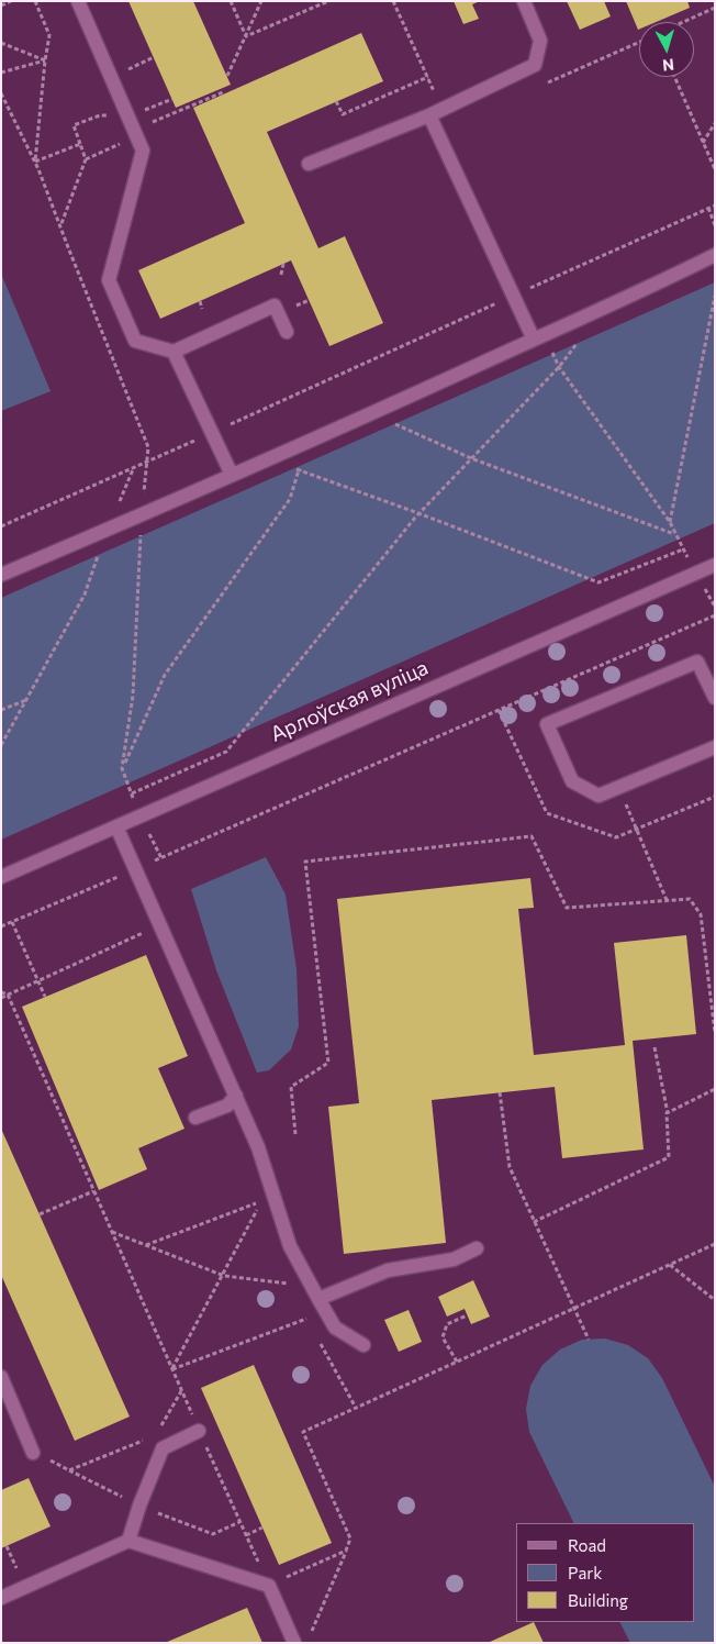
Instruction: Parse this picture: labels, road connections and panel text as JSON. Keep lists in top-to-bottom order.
{
  "streets": {
    "street": ["Арлоўская вуліца"]
  },
  "legend": ["Road", "Park", "Building"],
  "north": "bottom"
}
